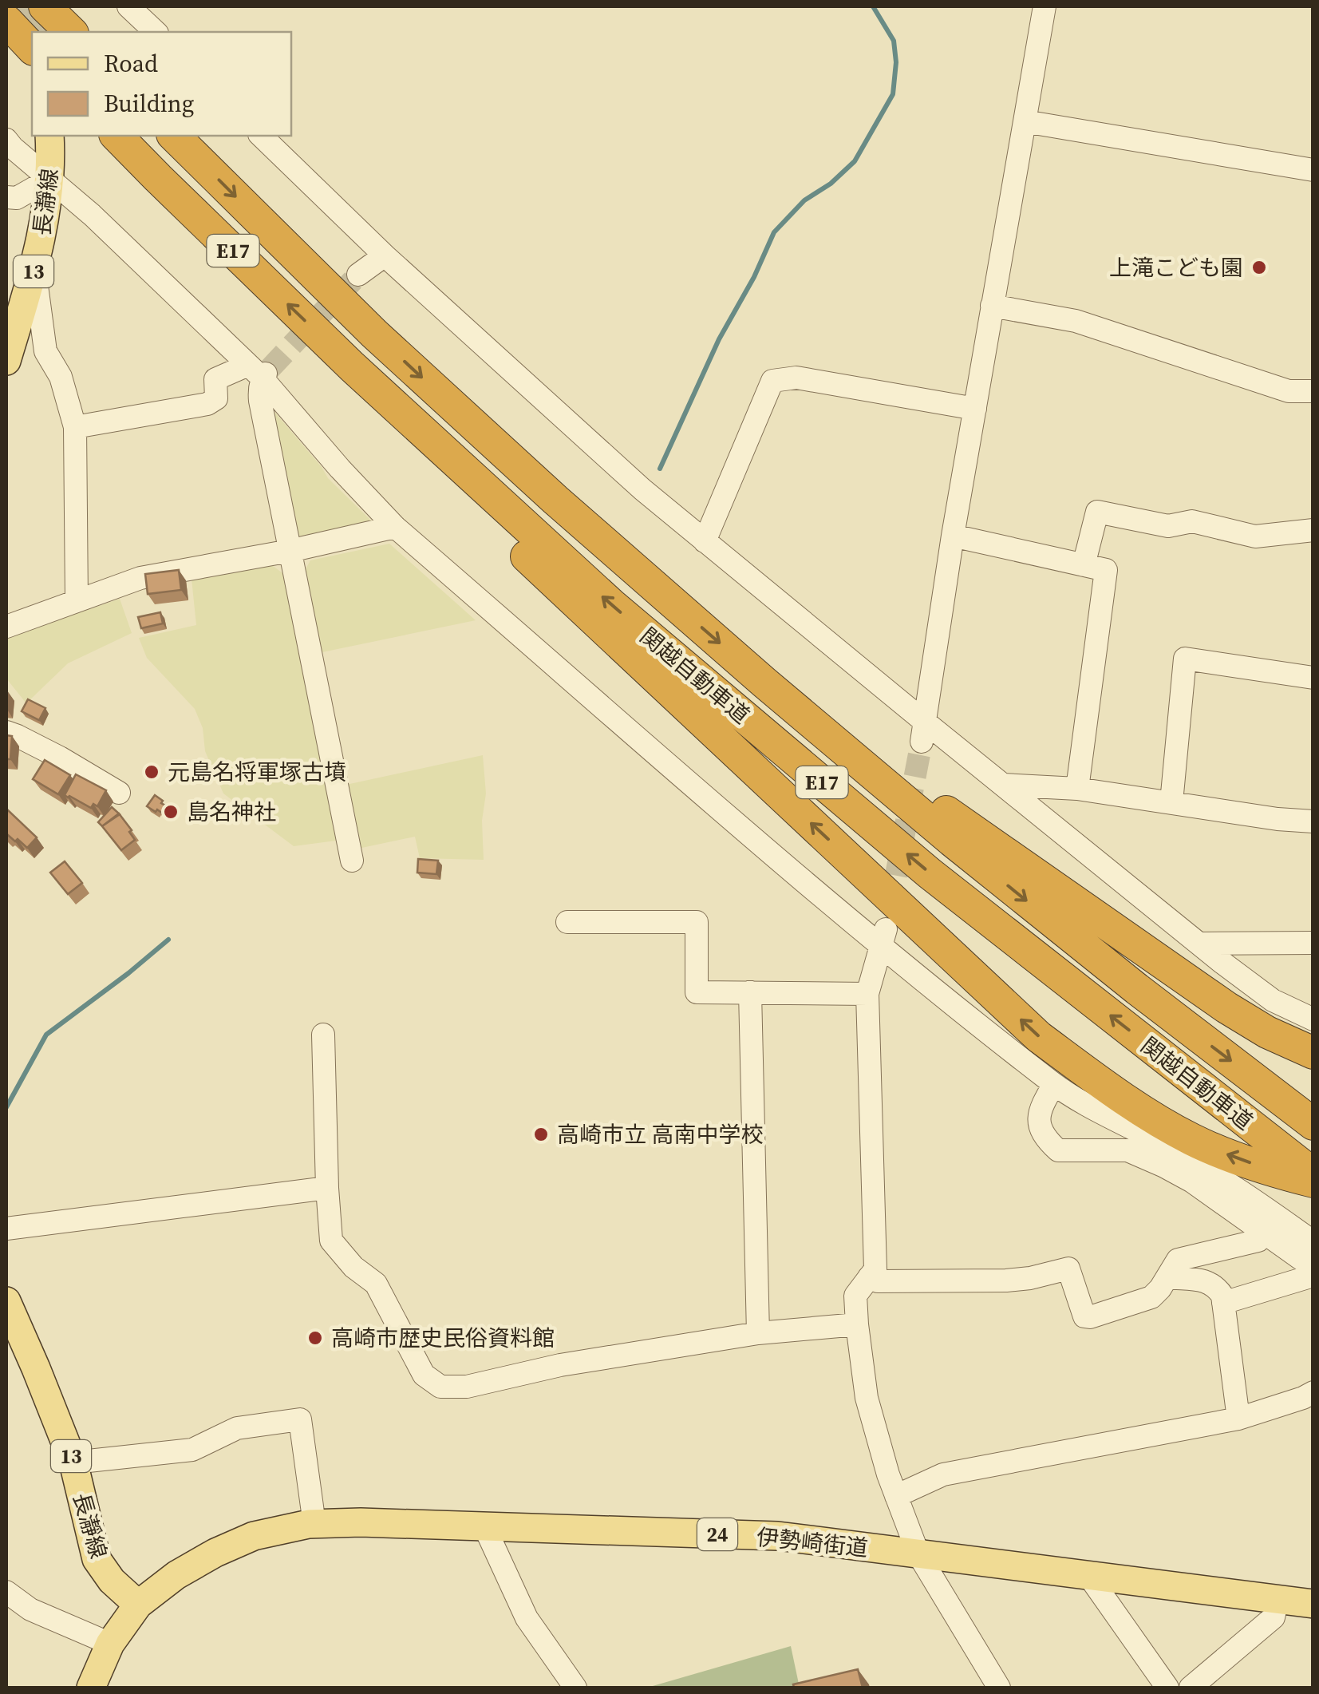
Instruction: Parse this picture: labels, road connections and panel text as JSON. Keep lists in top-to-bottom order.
{
  "streets": {
    "highway": ["E17", "関越自動車道"],
    "main road": [
      "長瀞線",
      "13",
      "24",
      "伊勢崎街道"
    ]
  },
  "crossings": [
    ["長瀞線", "伊勢崎街道"]
  ],
  "places": [
    "上滝こども園",
    "元島名将軍塚古墳",
    "島名神社",
    "高崎市立 高南中学校",
    "高崎市歴史民俗資料館"
  ],
  "legend": ["Road", "Building"]
}
